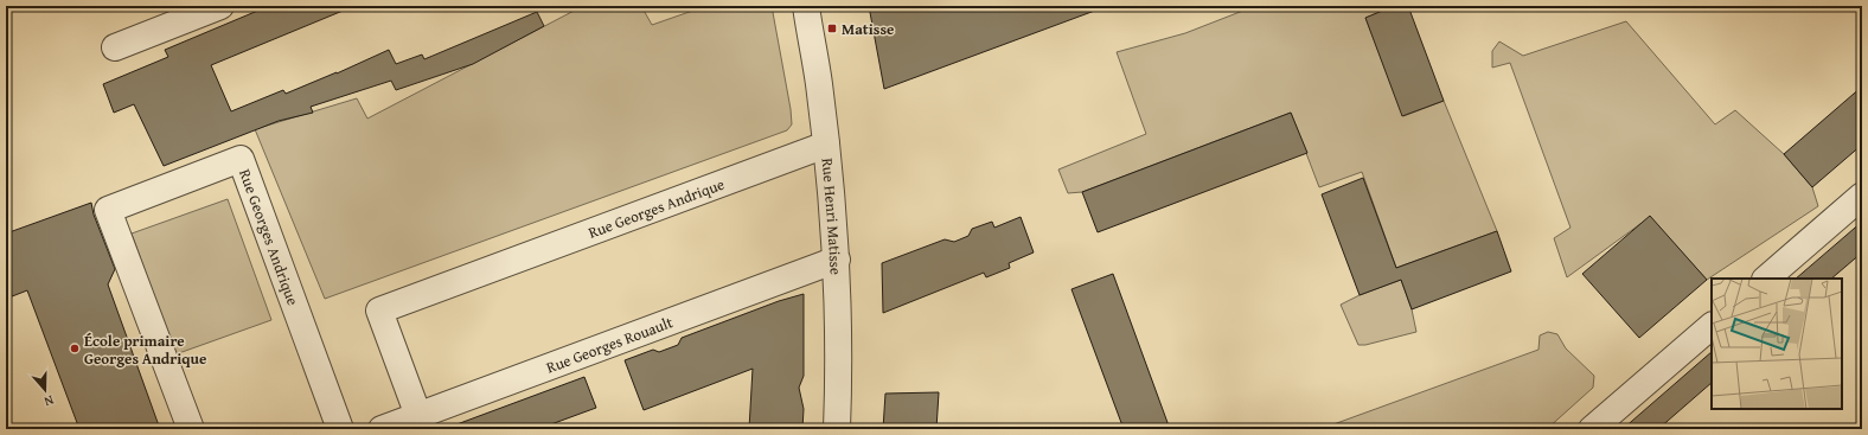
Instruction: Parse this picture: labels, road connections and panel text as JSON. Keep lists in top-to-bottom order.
{
  "streets": {
    "street": ["Rue Georges Andrique", "Rue Henri Matisse", "Rue Georges Rouault"]
  },
  "crossings": [
    ["Rue Georges Andrique", "Rue Henri Matisse"],
    ["Rue Georges Andrique", "Rue Georges Rouault"],
    ["Rue Henri Matisse", "Rue Georges Rouault"]
  ],
  "places": {
    "transit": ["Matisse"],
    "other": ["École primaire Georges Andrique"]
  },
  "north": "bottom"
}
